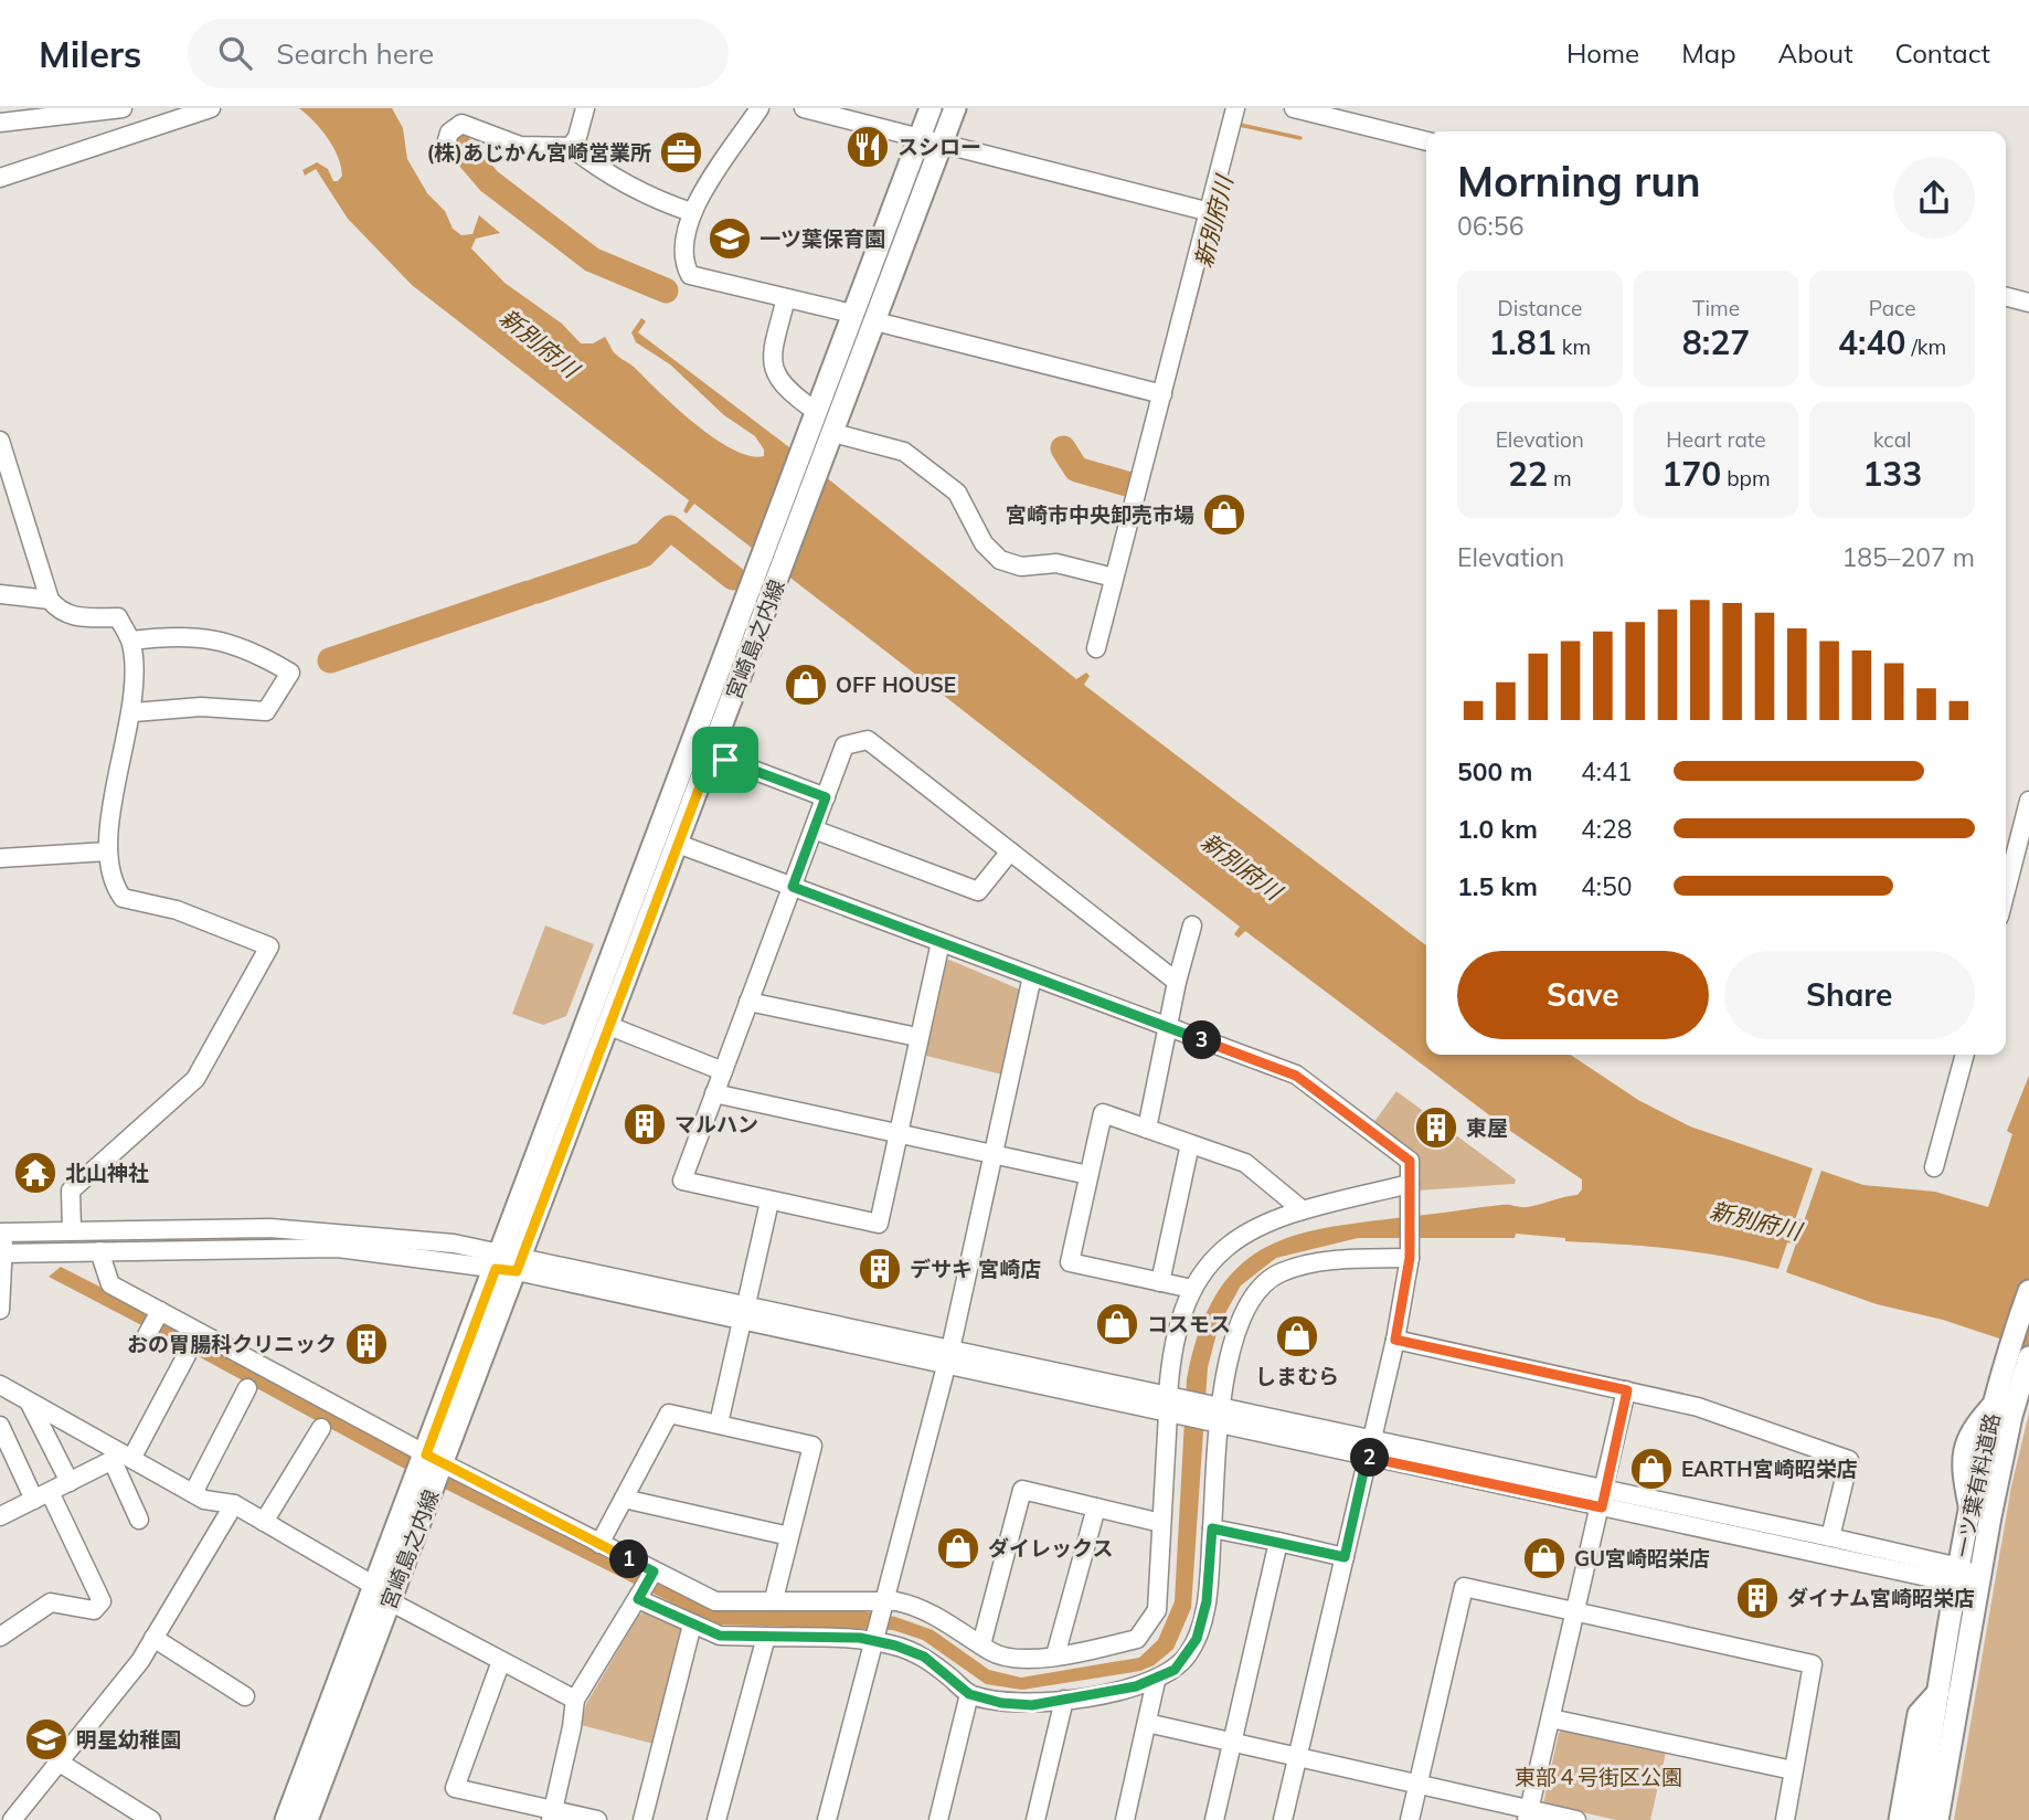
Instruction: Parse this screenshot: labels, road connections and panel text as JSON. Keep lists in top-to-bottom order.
{
  "streets": {
    "main road": ["宮崎島之内線", "一ツ葉有料道路"]
  },
  "water": ["新別府川"],
  "parks": ["東部４号街区公園"],
  "places": {
    "restaurant": ["スシロー"],
    "office": ["(株)あじかん宮崎営業所"],
    "school or university": ["一ツ葉保育園", "明星幼稚園"],
    "shop": [
      "宮崎市中央卸売市場",
      "OFF HOUSE",
      "コスモス",
      "しまむら",
      "EARTH宮崎昭栄店",
      "ダイレックス",
      "GU宮崎昭栄店"
    ],
    "building": [
      "マルハン",
      "東屋",
      "デサキ 宮崎店",
      "おの胃腸科クリニック",
      "ダイナム宮崎昭栄店"
    ],
    "temple": ["北山神社"]
  },
  "page": {
    "header": "Milers",
    "search": "Search here",
    "nav": [
      "Home",
      "Map",
      "About",
      "Contact"
    ],
    "heading": ["Morning run", "06:56"],
    "stats": [
      ["Distance", "1.81 km"],
      ["Time", "8:27"],
      ["Pace", "4:40 /km"],
      ["Elevation", "22 m"],
      ["Heart rate", "170 bpm"],
      ["kcal", "133"]
    ],
    "chart": ["Elevation", "185–207 m"],
    "list": [
      {
        "name": "500 m",
        "note": "4:41"
      },
      {
        "name": "1.0 km",
        "note": "4:28"
      },
      {
        "name": "1.5 km",
        "note": "4:50"
      }
    ],
    "buttons": ["Save", "Share"],
    "pins": ["3", "2", "1"]
  }
}
